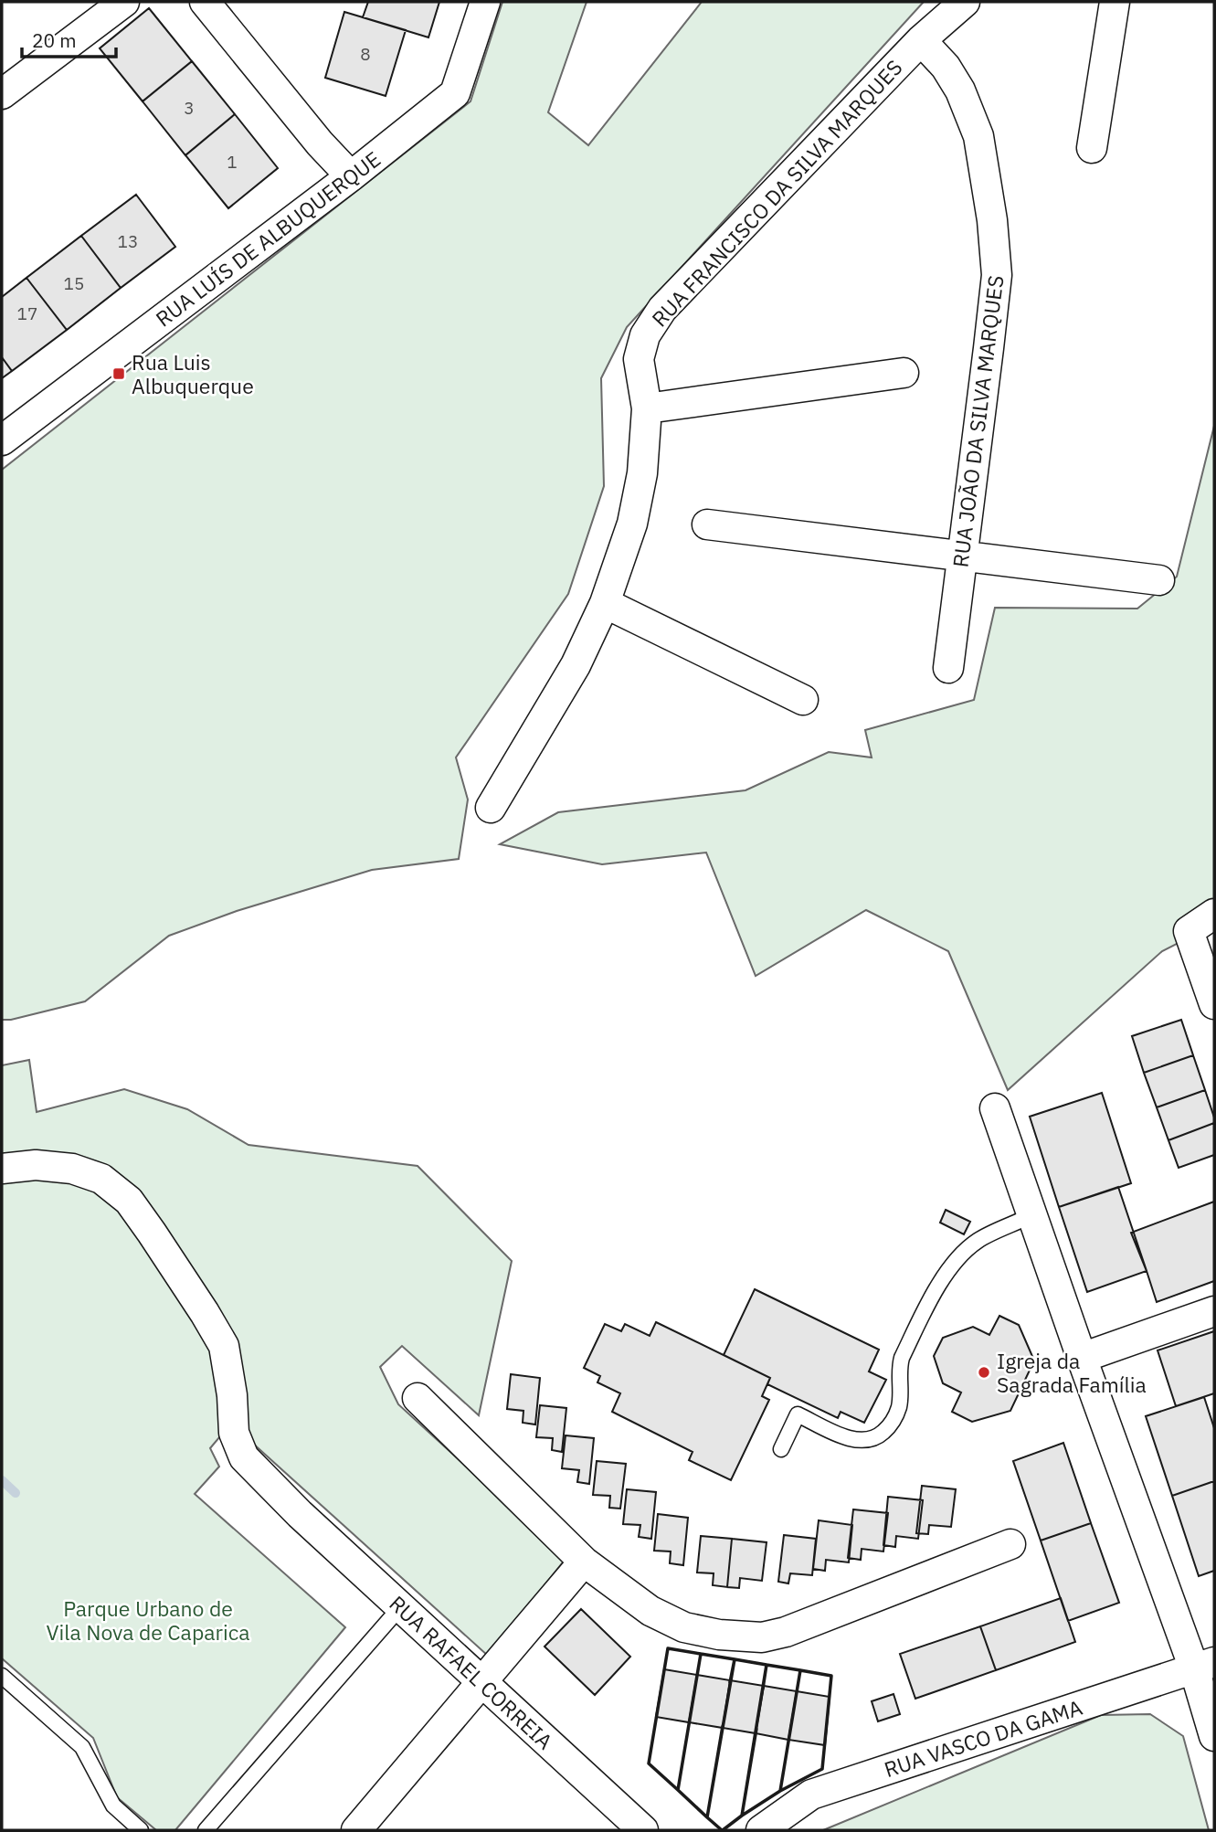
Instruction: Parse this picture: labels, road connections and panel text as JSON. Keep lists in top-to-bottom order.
{
  "streets": {
    "street": [
      "RUA FRANCISCO DA SILVA MARQUES",
      "RUA LUÍS DE ALBUQUERQUE",
      "RUA JOÃO DA SILVA MARQUES",
      "RUA RAFAEL CORREIA",
      "RUA VASCO DA GAMA"
    ]
  },
  "crossings": [
    ["RUA FRANCISCO DA SILVA MARQUES", "RUA JOÃO DA SILVA MARQUES"]
  ],
  "parks": ["Parque Urbano de Vila Nova de Caparica"],
  "places": {
    "transit": ["Rua Luis Albuquerque"],
    "other": ["Igreja da Sagrada Família"]
  },
  "house_numbers": [
    "8",
    "3",
    "1",
    "13",
    "15",
    "17"
  ],
  "scale_bar": "20 m"
}
